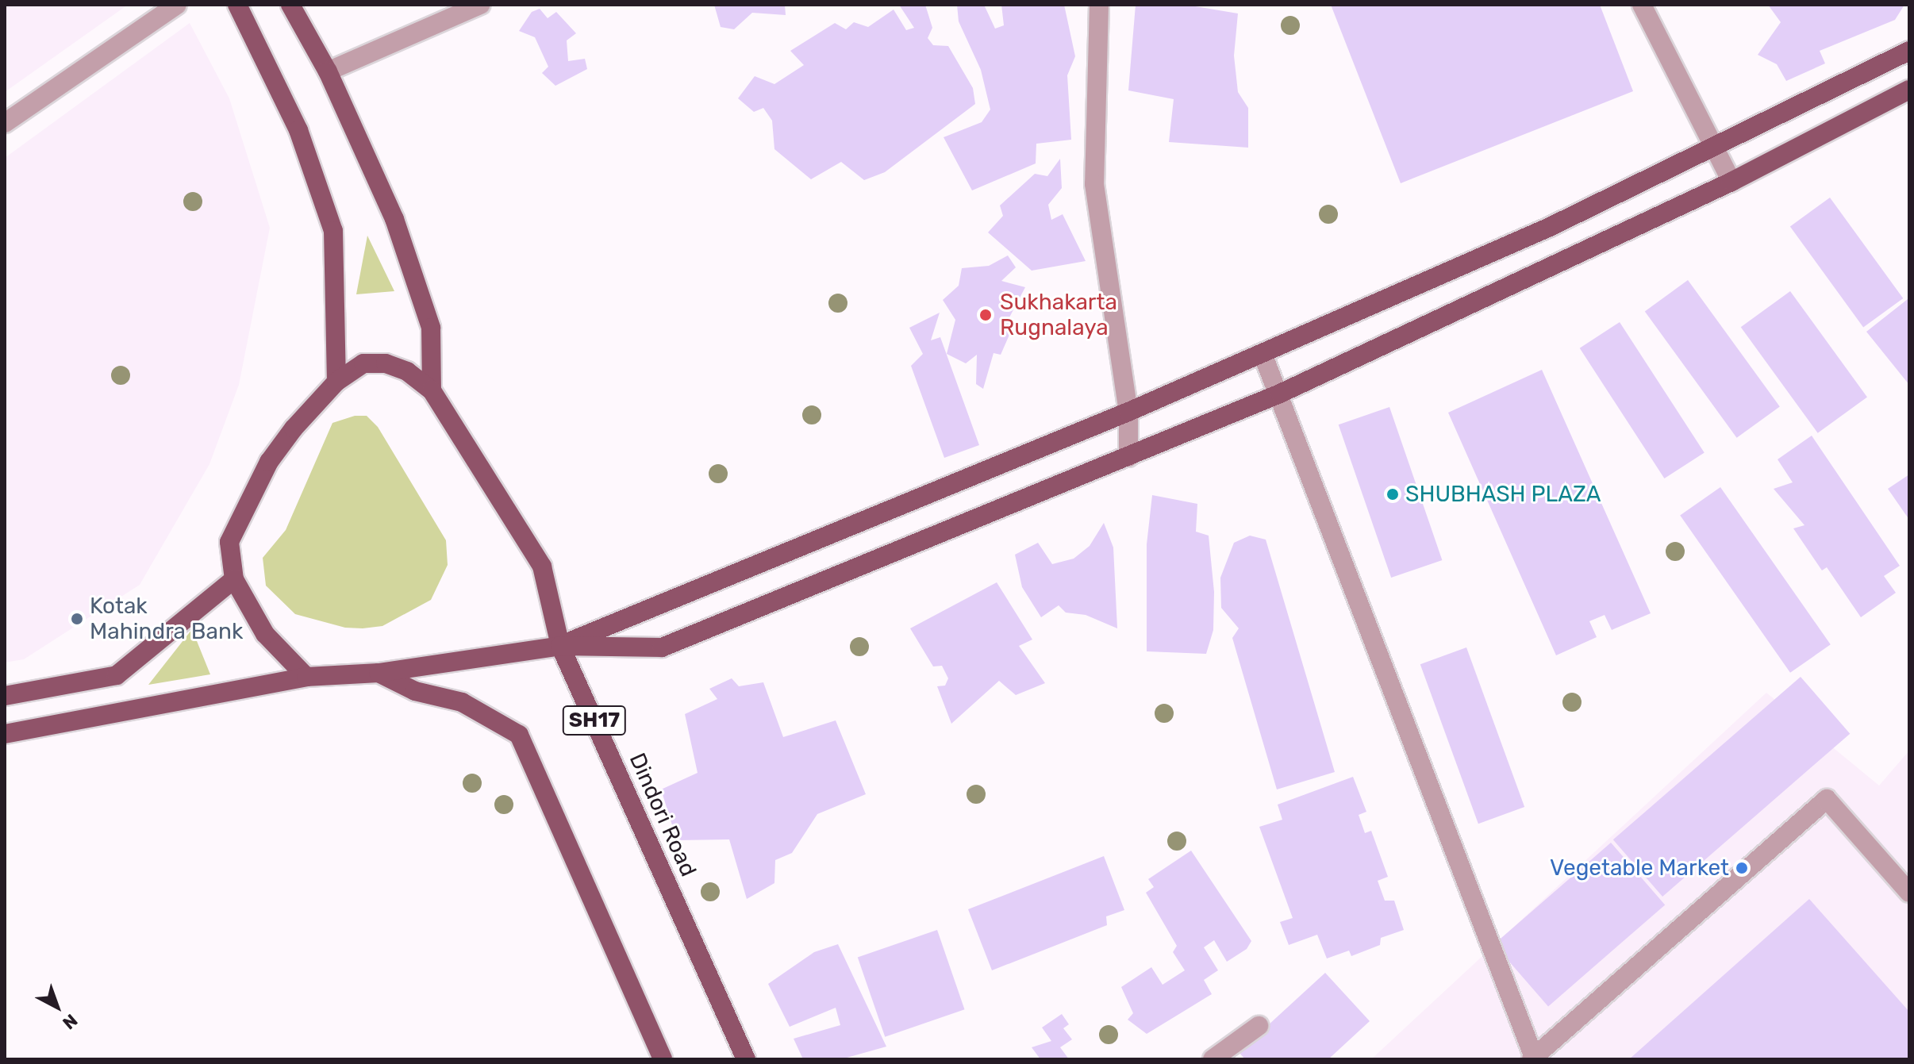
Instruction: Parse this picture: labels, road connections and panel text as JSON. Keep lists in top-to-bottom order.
{
  "streets": {
    "main road": ["SH17", "Dindori Road"]
  },
  "places": [
    "Sukhakarta Rugnalaya",
    "SHUBHASH PLAZA",
    "Kotak Mahindra Bank",
    "Vegetable Market"
  ],
  "north": "bottom right"
}
